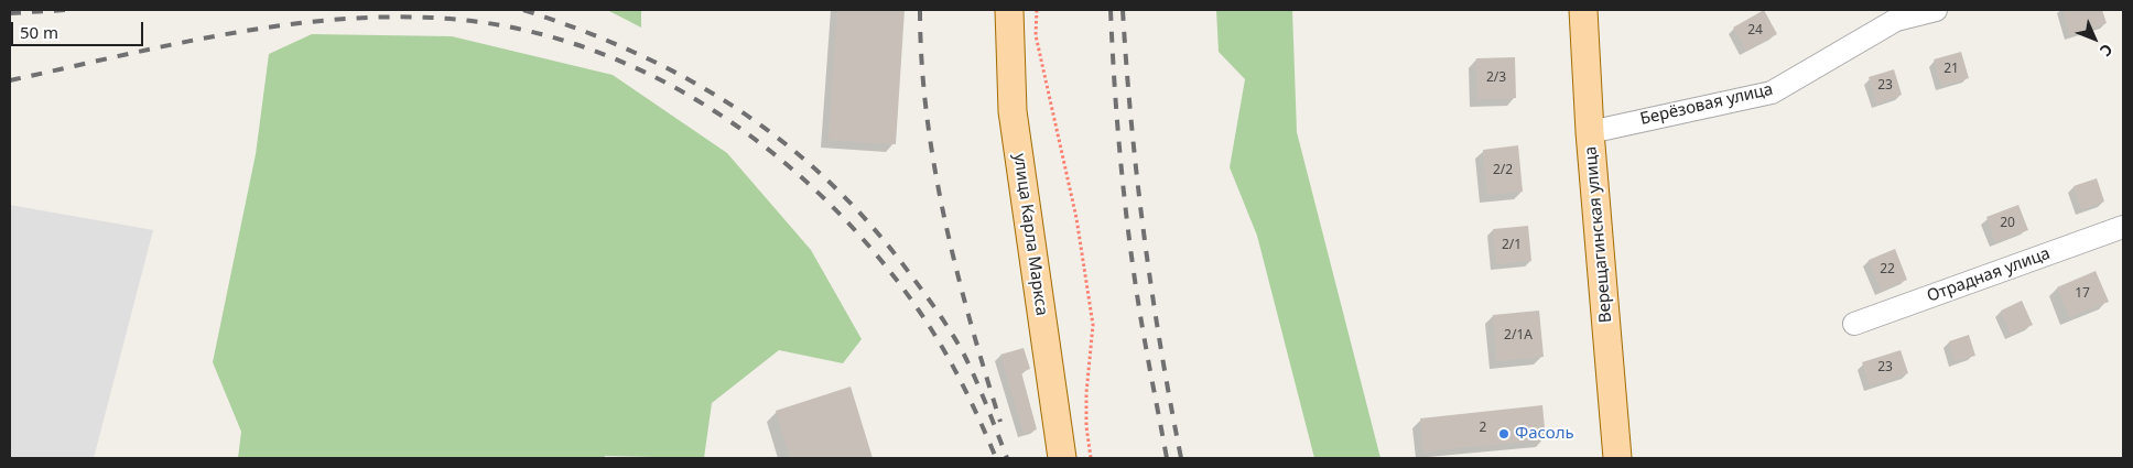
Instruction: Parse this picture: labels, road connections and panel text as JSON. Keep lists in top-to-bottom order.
{
  "streets": {
    "main road": ["улица Карла Маркса", "Верещагинская улица"],
    "street": ["Берёзовая улица", "Отрадная улица"]
  },
  "crossings": [
    ["Берёзовая улица", "Верещагинская улица"]
  ],
  "places": ["Фасоль"],
  "house_numbers": [
    "24",
    "21",
    "2/3",
    "23",
    "2/2",
    "20",
    "2/1",
    "22",
    "17",
    "2/1А",
    "23",
    "2"
  ],
  "scale_bar": "50 m",
  "north": "bottom right"
}
